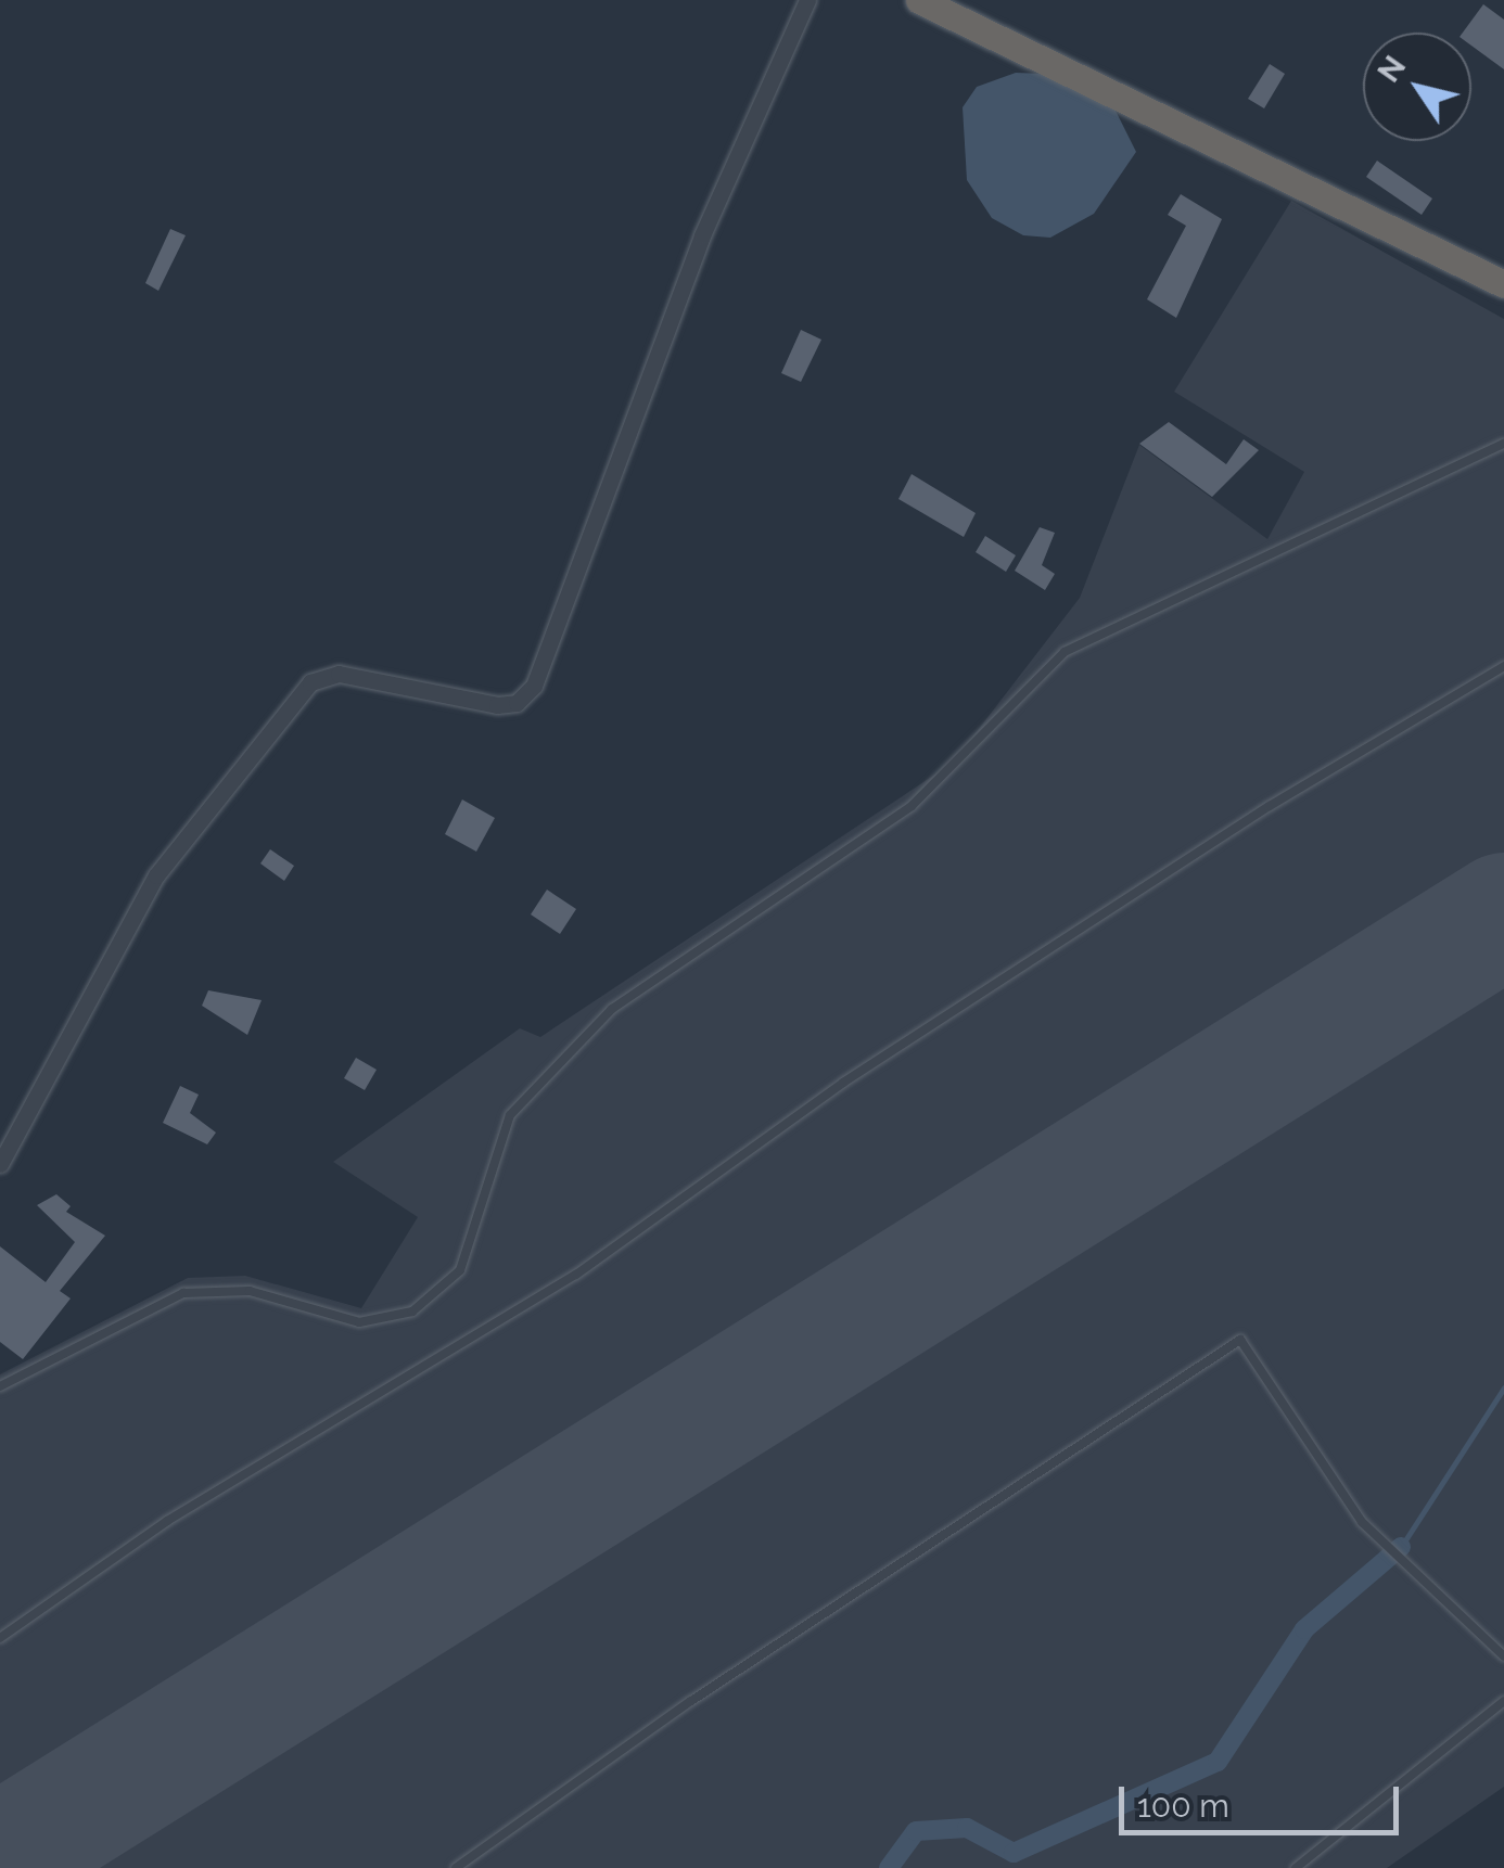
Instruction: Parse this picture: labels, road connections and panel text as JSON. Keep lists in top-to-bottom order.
{
  "scale_bar": "100 m",
  "north": "top left"
}
